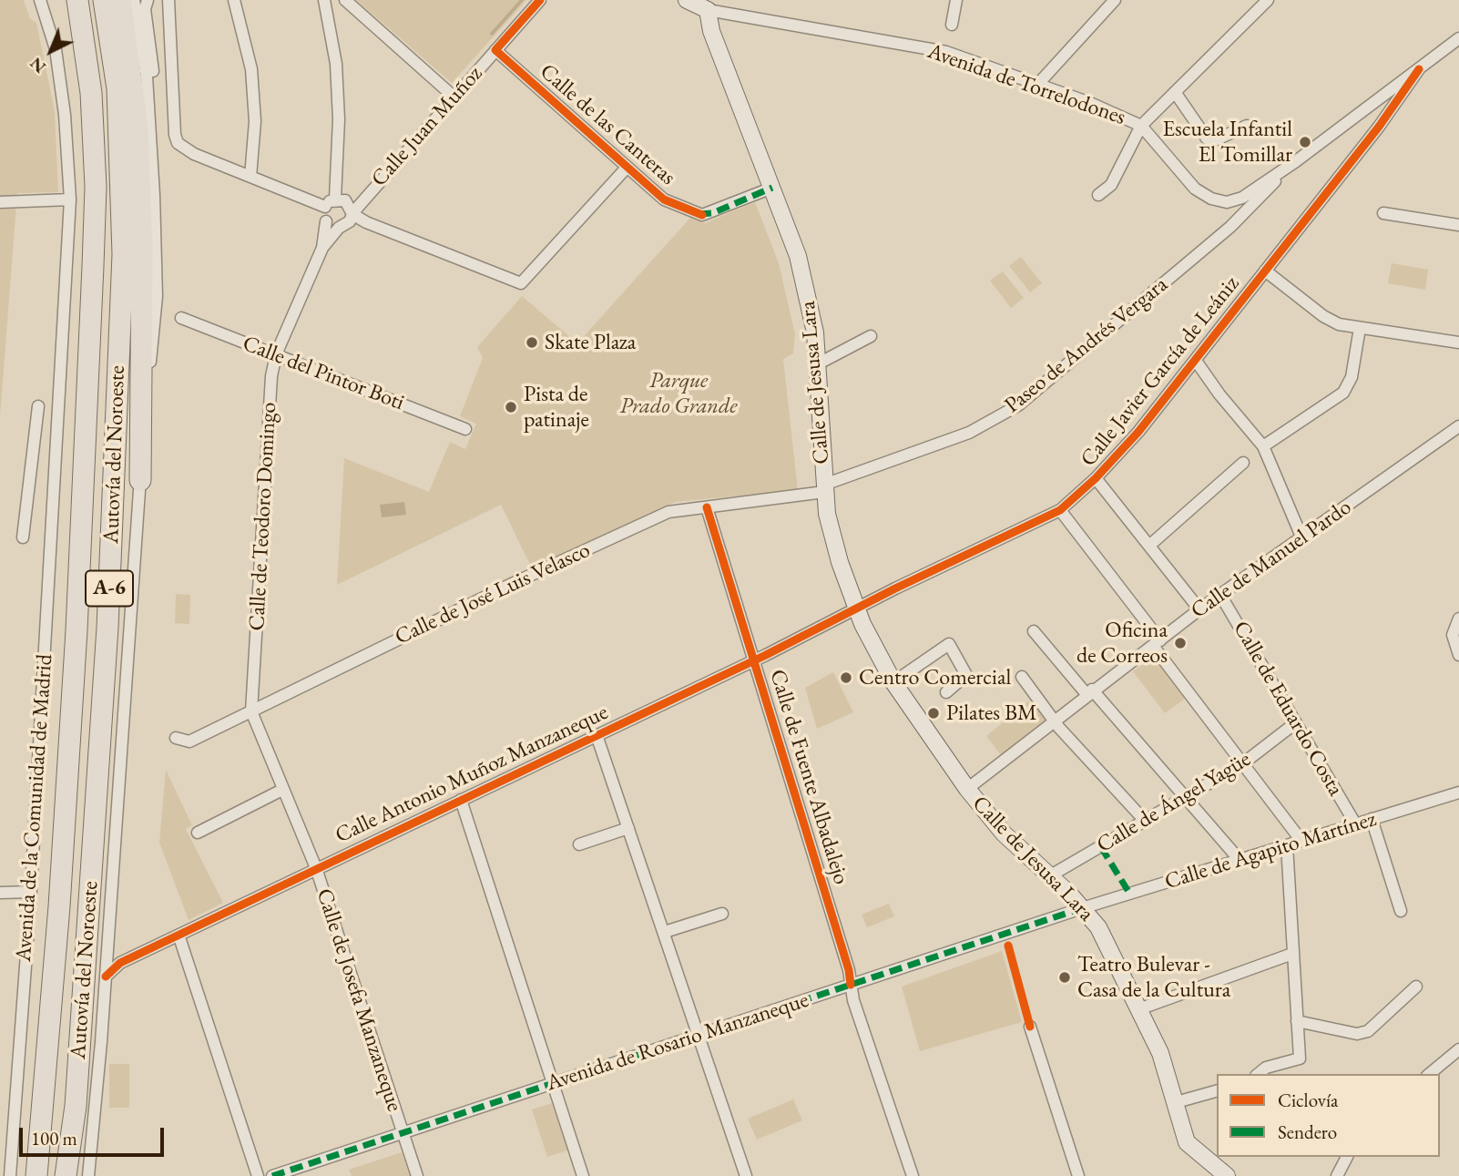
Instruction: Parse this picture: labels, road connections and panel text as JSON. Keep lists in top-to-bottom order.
{
  "streets": {
    "highway": ["Autovía del Noroeste", "A-6"],
    "main road": ["Avenida de Torrelodones", "Calle de Jesusa Lara"],
    "street": [
      "Calle de las Canteras",
      "Calle Juan Muñoz",
      "Paseo de Andrés Vergara",
      "Calle Javier García de Leániz",
      "Calle del Pintor Boti",
      "Calle de Teodoro Domingo",
      "Calle de Manuel Pardo",
      "Calle de José Luis Velasco",
      "Calle de Eduardo Costa",
      "Calle Antonio Muñoz Manzaneque",
      "Calle de Fuente Albadalejo",
      "Calle de Ángel Yagüe",
      "Avenida de la Comunidad de Madrid",
      "Calle de Agapito Martínez",
      "Calle de Josefa Manzaneque",
      "Avenida de Rosario Manzaneque"
    ]
  },
  "crossings": [
    ["Avenida de Torrelodones", "Calle de Jesusa Lara"],
    ["Calle de las Canteras", "Calle Juan Muñoz"],
    ["Calle de las Canteras", "Calle de Jesusa Lara"],
    ["Calle Juan Muñoz", "Calle de Teodoro Domingo"],
    ["Paseo de Andrés Vergara", "Calle de Jesusa Lara"],
    ["Paseo de Andrés Vergara", "Calle de José Luis Velasco"],
    ["Calle Javier García de Leániz", "Calle de Jesusa Lara"],
    ["Calle Javier García de Leániz", "Calle Antonio Muñoz Manzaneque"],
    ["Calle del Pintor Boti", "Calle de Teodoro Domingo"],
    ["Calle de Jesusa Lara", "Calle de Manuel Pardo"],
    ["Calle de Jesusa Lara", "Calle de José Luis Velasco"],
    ["Calle de Jesusa Lara", "Calle Antonio Muñoz Manzaneque"],
    ["Calle de Jesusa Lara", "Calle de Ángel Yagüe"],
    ["Calle de Jesusa Lara", "Calle de Agapito Martínez"],
    ["Calle de Jesusa Lara", "Avenida de Rosario Manzaneque"],
    ["Calle de Teodoro Domingo", "Calle de José Luis Velasco"],
    ["Calle de Teodoro Domingo", "Calle Antonio Muñoz Manzaneque"],
    ["Calle de Teodoro Domingo", "Calle de Josefa Manzaneque"],
    ["Calle de Manuel Pardo", "Calle de Eduardo Costa"],
    ["Calle de José Luis Velasco", "Calle de Fuente Albadalejo"],
    ["Calle de Eduardo Costa", "Calle de Ángel Yagüe"],
    ["Calle de Eduardo Costa", "Calle de Agapito Martínez"],
    ["Calle Antonio Muñoz Manzaneque", "Calle de Fuente Albadalejo"],
    ["Calle Antonio Muñoz Manzaneque", "Calle de Josefa Manzaneque"],
    ["Calle de Fuente Albadalejo", "Avenida de Rosario Manzaneque"],
    ["Calle de Agapito Martínez", "Avenida de Rosario Manzaneque"],
    ["Calle de Josefa Manzaneque", "Avenida de Rosario Manzaneque"]
  ],
  "parks": ["Parque Prado Grande"],
  "places": [
    "Escuela Infantil El Tomillar",
    "Skate Plaza",
    "Pista de patinaje",
    "Oficina de Correos",
    "Centro Comercial",
    "Pilates BM",
    "Teatro Bulevar - Casa de la Cultura"
  ],
  "legend": ["Ciclovía", "Sendero"],
  "scale_bar": "100 m",
  "north": "bottom left"
}
